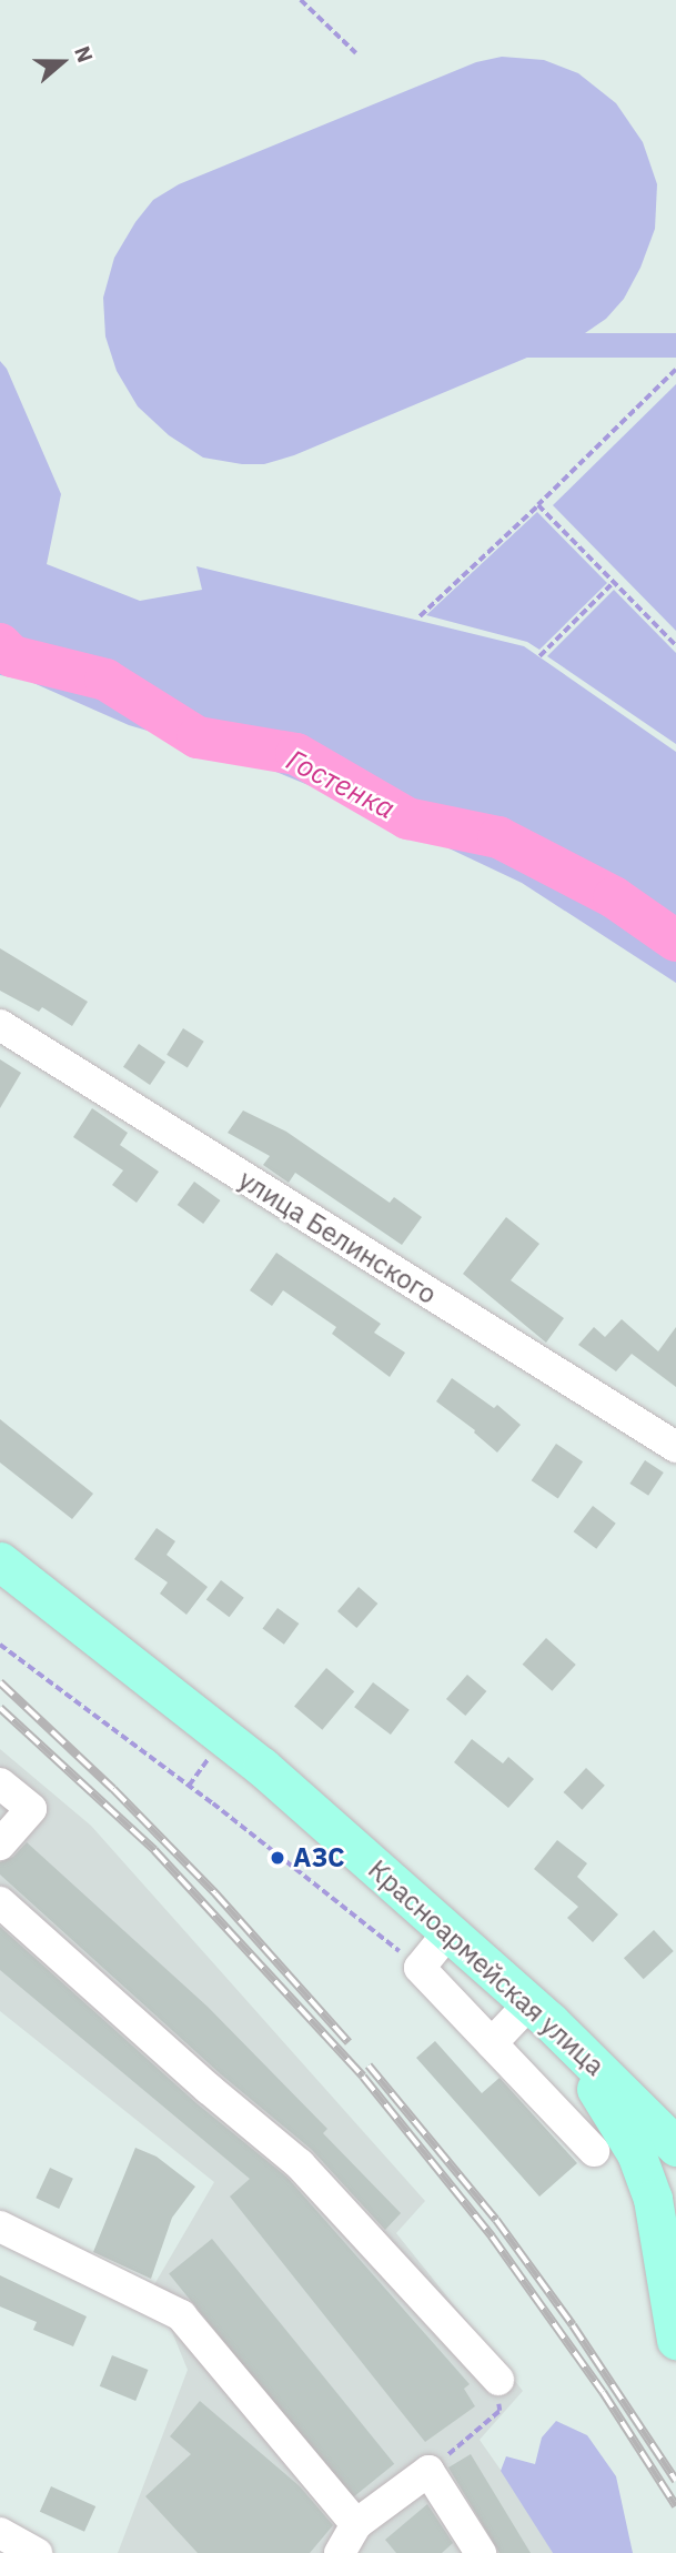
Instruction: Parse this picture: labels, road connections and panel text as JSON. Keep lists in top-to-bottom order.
{
  "streets": {
    "main road": ["Красноармейская улица"],
    "street": ["улица Белинского"]
  },
  "water": ["Гостенка"],
  "places": ["АЗС"],
  "north": "right"
}
